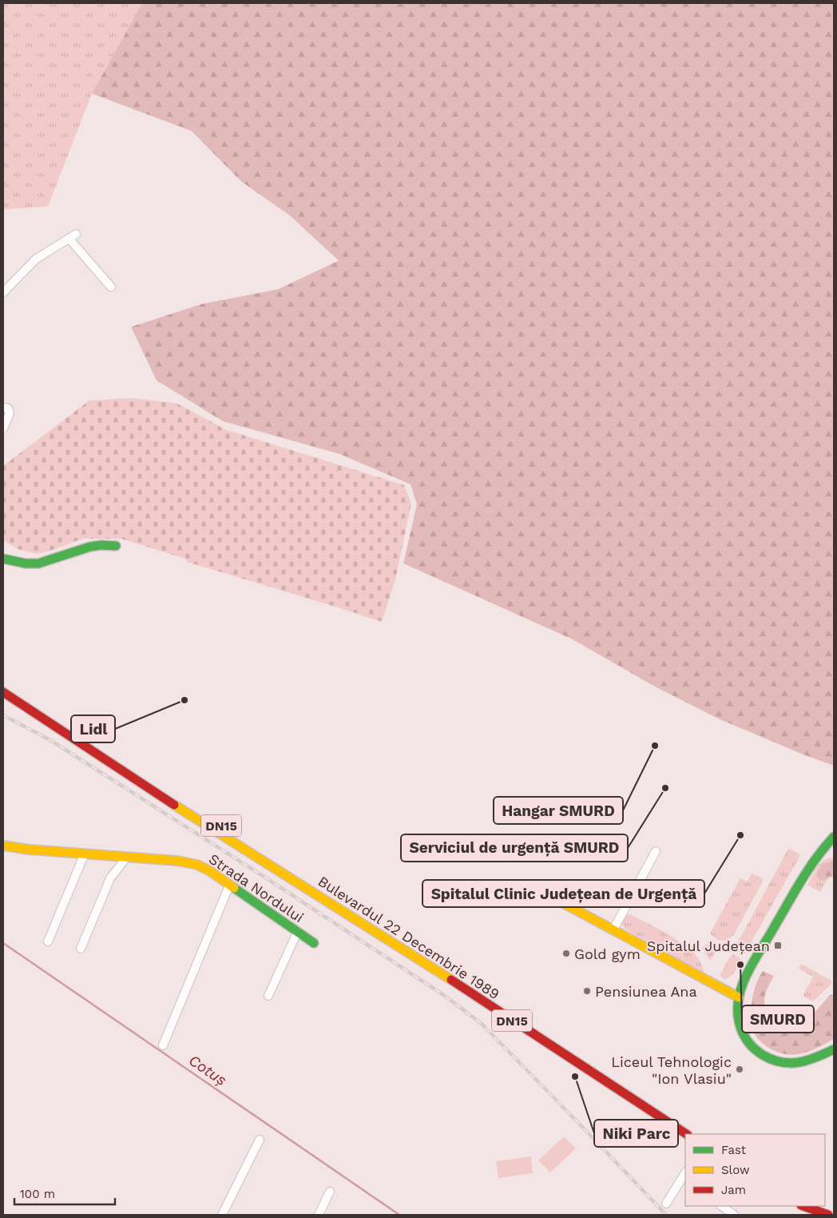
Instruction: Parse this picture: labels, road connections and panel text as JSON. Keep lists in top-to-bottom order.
{
  "streets": {
    "main road": ["DN15", "Strada Nordului", "Bulevardul 22 Decembrie 1989"]
  },
  "water": ["Cotuș"],
  "places": {
    "other": [
      "Lidl",
      "Hangar SMURD",
      "Serviciul de urgență SMURD",
      "Spitalul Clinic Județean de Urgență",
      "Gold gym",
      "SMURD",
      "Pensiunea Ana",
      "Liceul Tehnologic \"Ion Vlasiu\"",
      "Niki Parc"
    ],
    "transit": ["Spitalul Județean"]
  },
  "legend": ["Fast", "Slow", "Jam"],
  "scale_bar": "100 m"
}
